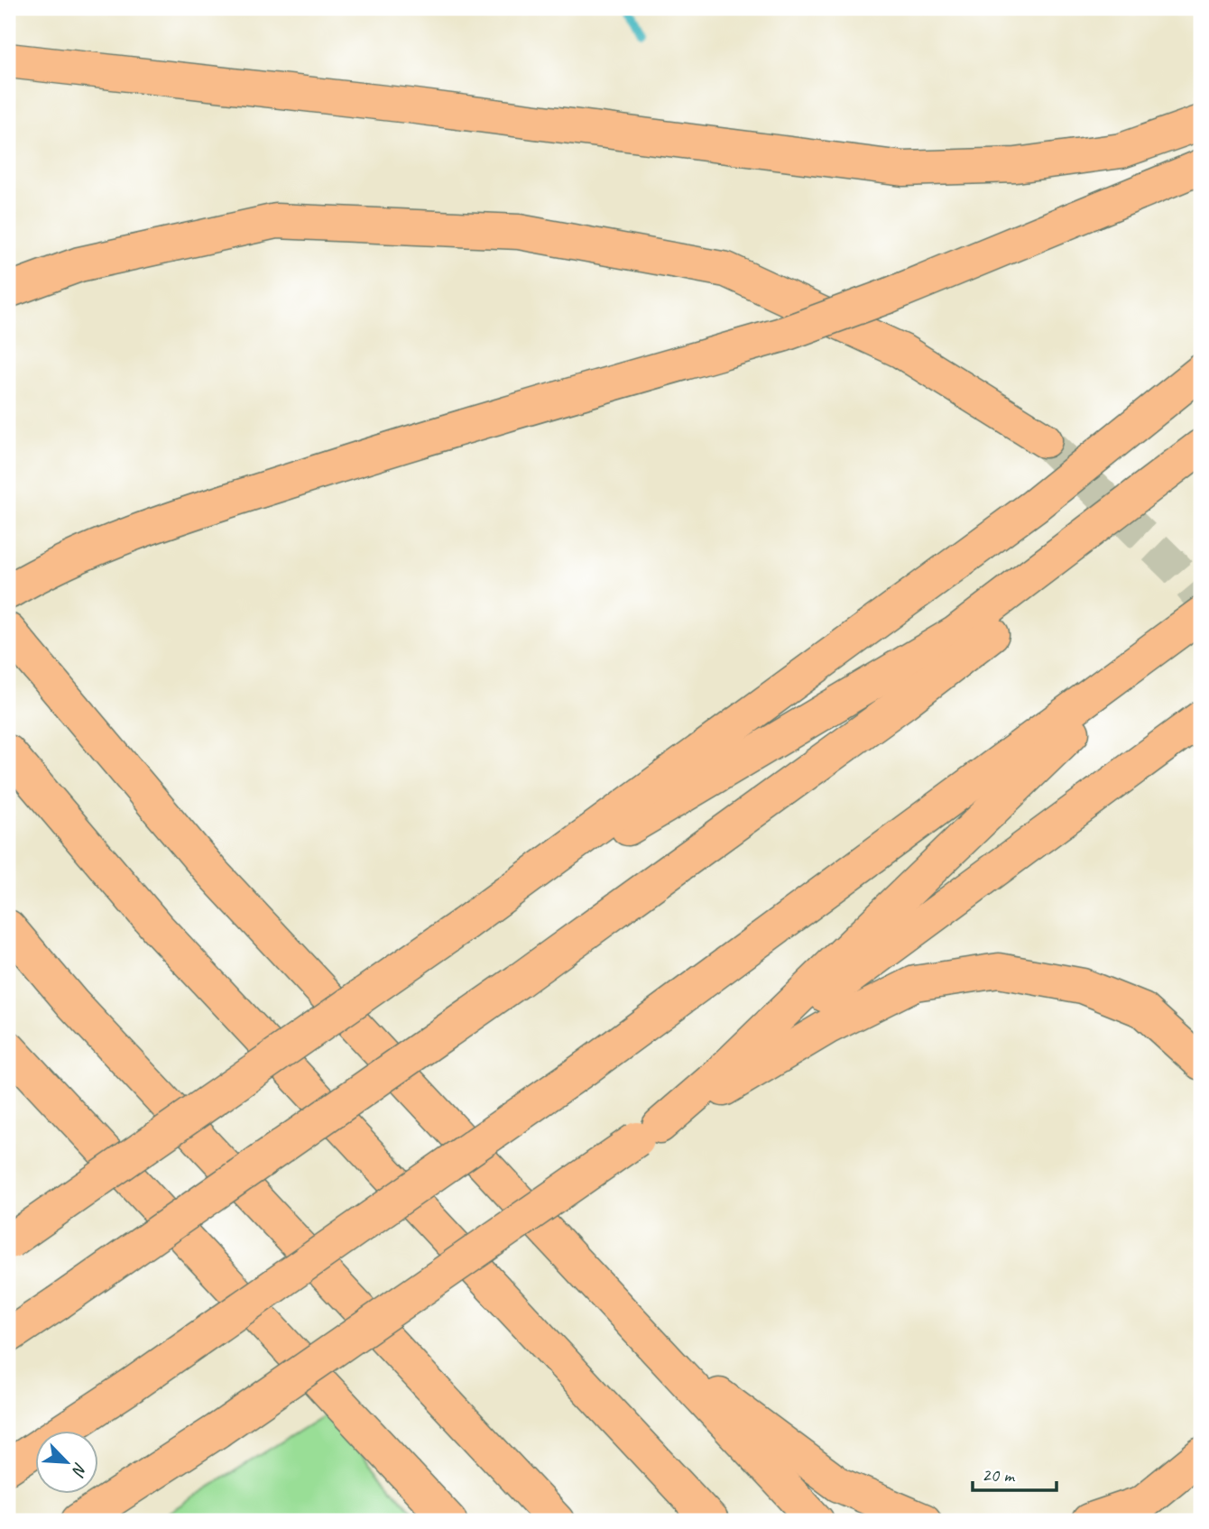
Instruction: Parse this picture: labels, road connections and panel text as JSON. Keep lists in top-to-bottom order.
{
  "scale_bar": "20 m",
  "north": "bottom right"
}
